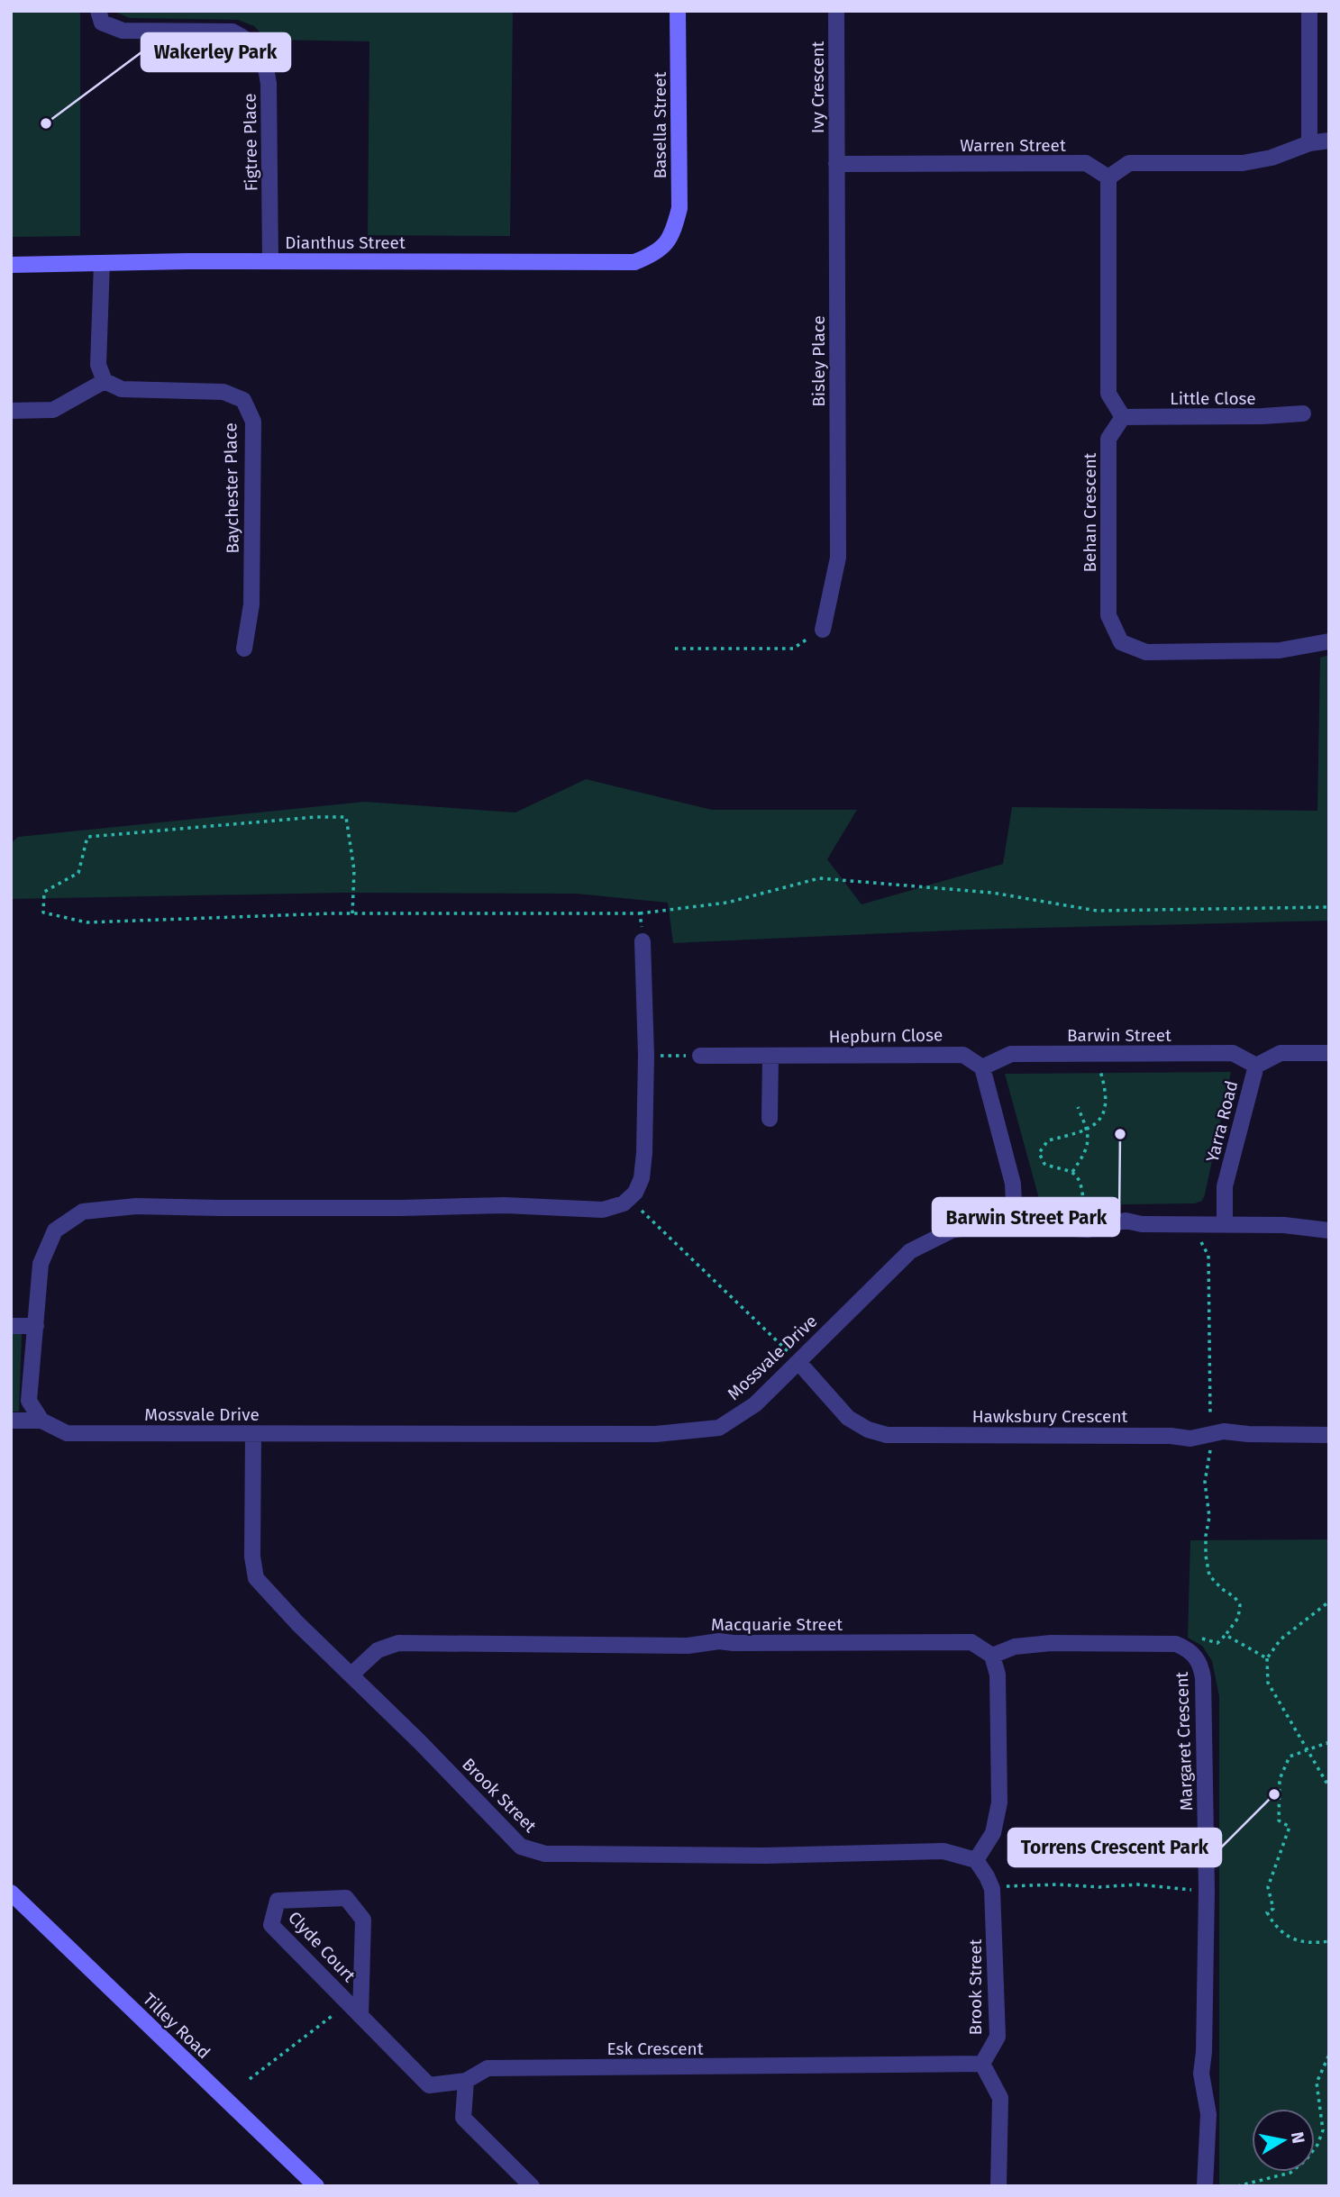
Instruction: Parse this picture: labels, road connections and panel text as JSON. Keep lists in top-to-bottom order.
{
  "streets": {
    "street": [
      "Ivy Crescent",
      "Basella Street",
      "Figtree Place",
      "Warren Street",
      "Dianthus Street",
      "Bisley Place",
      "Little Close",
      "Baychester Place",
      "Behan Crescent",
      "Barwin Street",
      "Hepburn Close",
      "Yarra Road",
      "Mossvale Drive",
      "Hawksbury Crescent",
      "Macquarie Street",
      "Margaret Crescent",
      "Brook Street",
      "Clyde Court",
      "Tilley Road",
      "Esk Crescent"
    ]
  },
  "crossings": [
    ["Ivy Crescent", "Warren Street"],
    ["Ivy Crescent", "Bisley Place"],
    ["Basella Street", "Dianthus Street"],
    ["Figtree Place", "Dianthus Street"],
    ["Warren Street", "Bisley Place"],
    ["Little Close", "Behan Crescent"],
    ["Barwin Street", "Hepburn Close"],
    ["Barwin Street", "Yarra Road"],
    ["Yarra Road", "Mossvale Drive"],
    ["Mossvale Drive", "Hawksbury Crescent"],
    ["Mossvale Drive", "Brook Street"],
    ["Macquarie Street", "Margaret Crescent"],
    ["Macquarie Street", "Brook Street"],
    ["Brook Street", "Esk Crescent"],
    ["Clyde Court", "Esk Crescent"]
  ],
  "places": ["Wakerley Park", "Barwin Street Park", "Torrens Crescent Park"],
  "north": "right"
}
